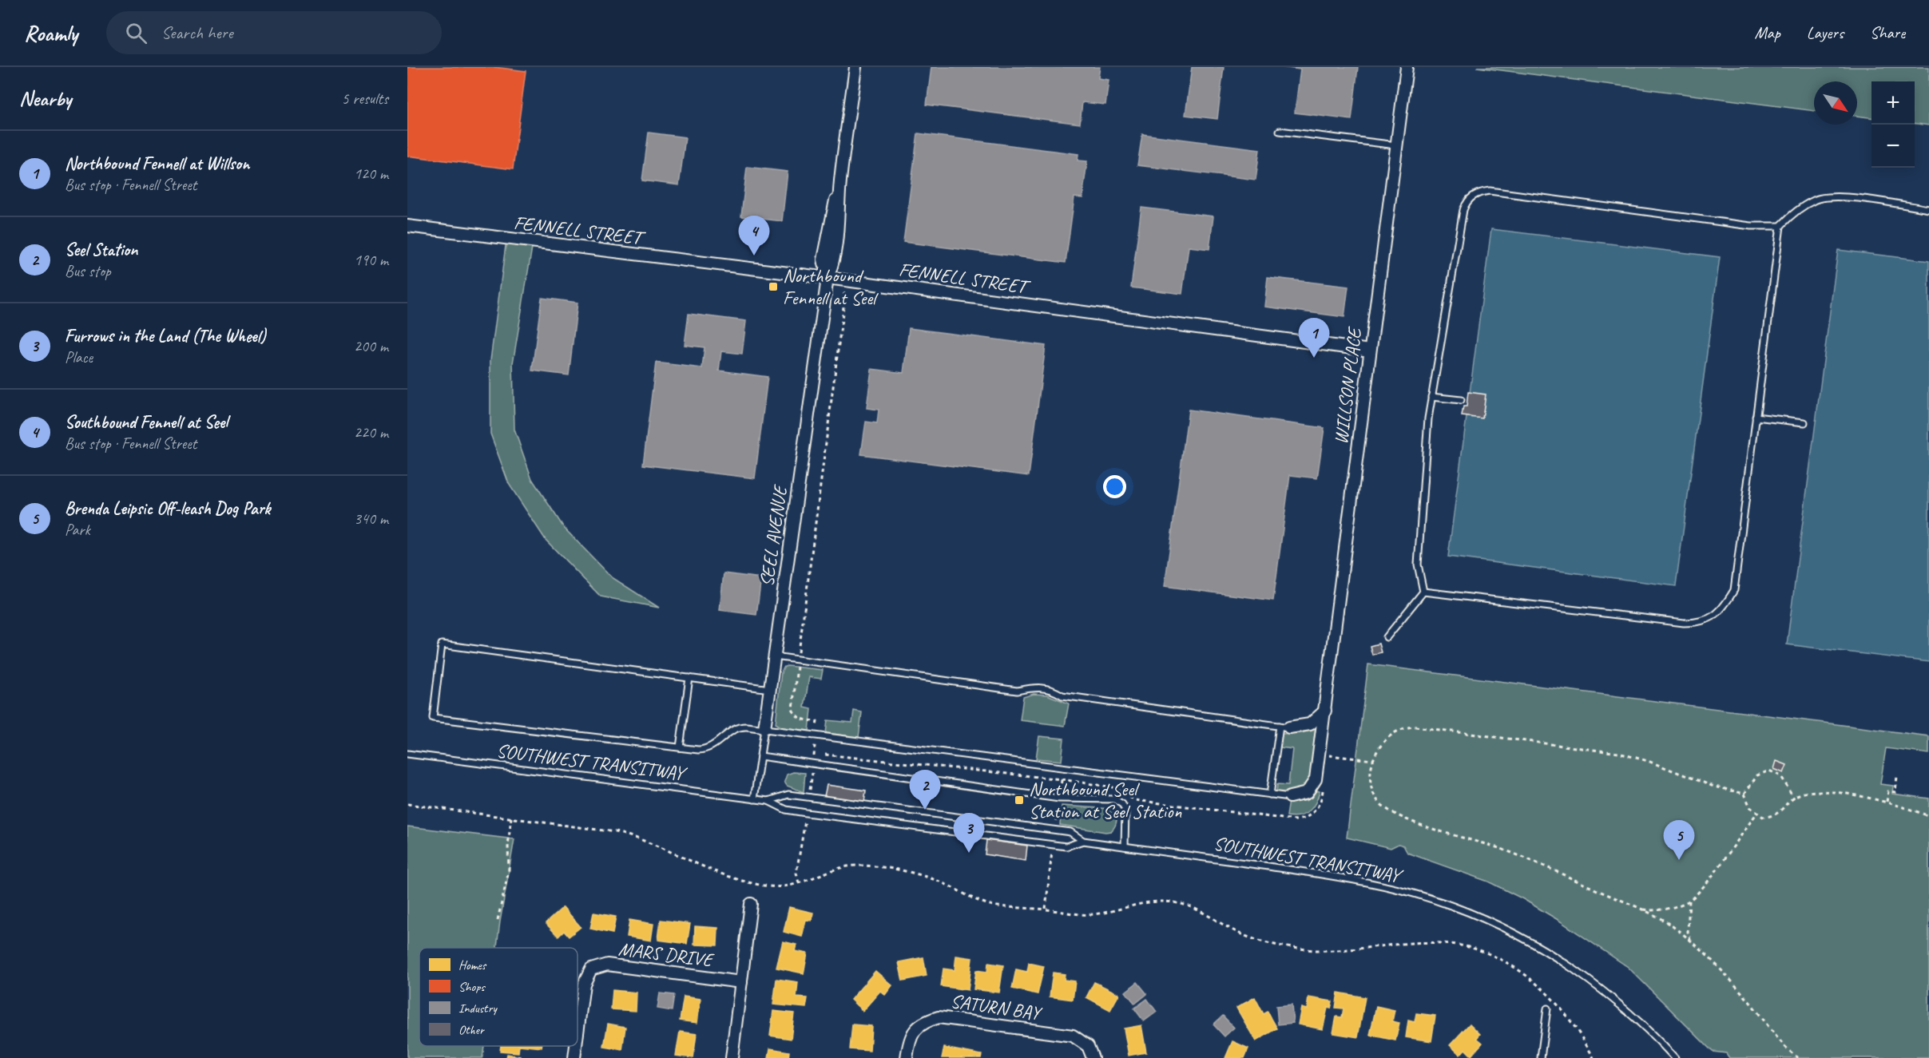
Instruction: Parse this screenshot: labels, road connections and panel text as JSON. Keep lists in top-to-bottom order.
{
  "streets": {
    "street": [
      "FENNELL STREET",
      "WILLSON PLACE",
      "SEEL AVENUE",
      "MARS DRIVE",
      "SATURN BAY"
    ],
    "lane": ["SOUTHWEST TRANSITWAY"]
  },
  "crossings": [
    ["FENNELL STREET", "WILLSON PLACE"],
    ["FENNELL STREET", "SEEL AVENUE"],
    ["SEEL AVENUE", "SOUTHWEST TRANSITWAY"]
  ],
  "places": {
    "transit": ["Northbound Fennell at Seel", "Northbound Seel Station at Seel Station"]
  },
  "legend": [
    "Homes",
    "Shops",
    "Industry",
    "Other"
  ],
  "north": "bottom right",
  "page": {
    "header": "Roamly",
    "search": "Search here",
    "nav": ["Map", "Layers", "Share"],
    "heading": ["Nearby", "5 results"],
    "map_buttons": ["+", "−"],
    "list": [
      {
        "mark": "1",
        "name": "Northbound Fennell at Willson",
        "note": "Bus stop · Fennell Street",
        "value": "120 m"
      },
      {
        "mark": "2",
        "name": "Seel Station",
        "note": "Bus stop",
        "value": "190 m"
      },
      {
        "mark": "3",
        "name": "Furrows in the Land (The Wheel)",
        "note": "Place",
        "value": "200 m"
      },
      {
        "mark": "4",
        "name": "Southbound Fennell at Seel",
        "note": "Bus stop · Fennell Street",
        "value": "220 m"
      },
      {
        "mark": "5",
        "name": "Brenda Leipsic Off-leash Dog Park",
        "note": "Park",
        "value": "340 m"
      }
    ],
    "pins": [
      "4",
      "1",
      "2",
      "3",
      "5"
    ]
  }
}
